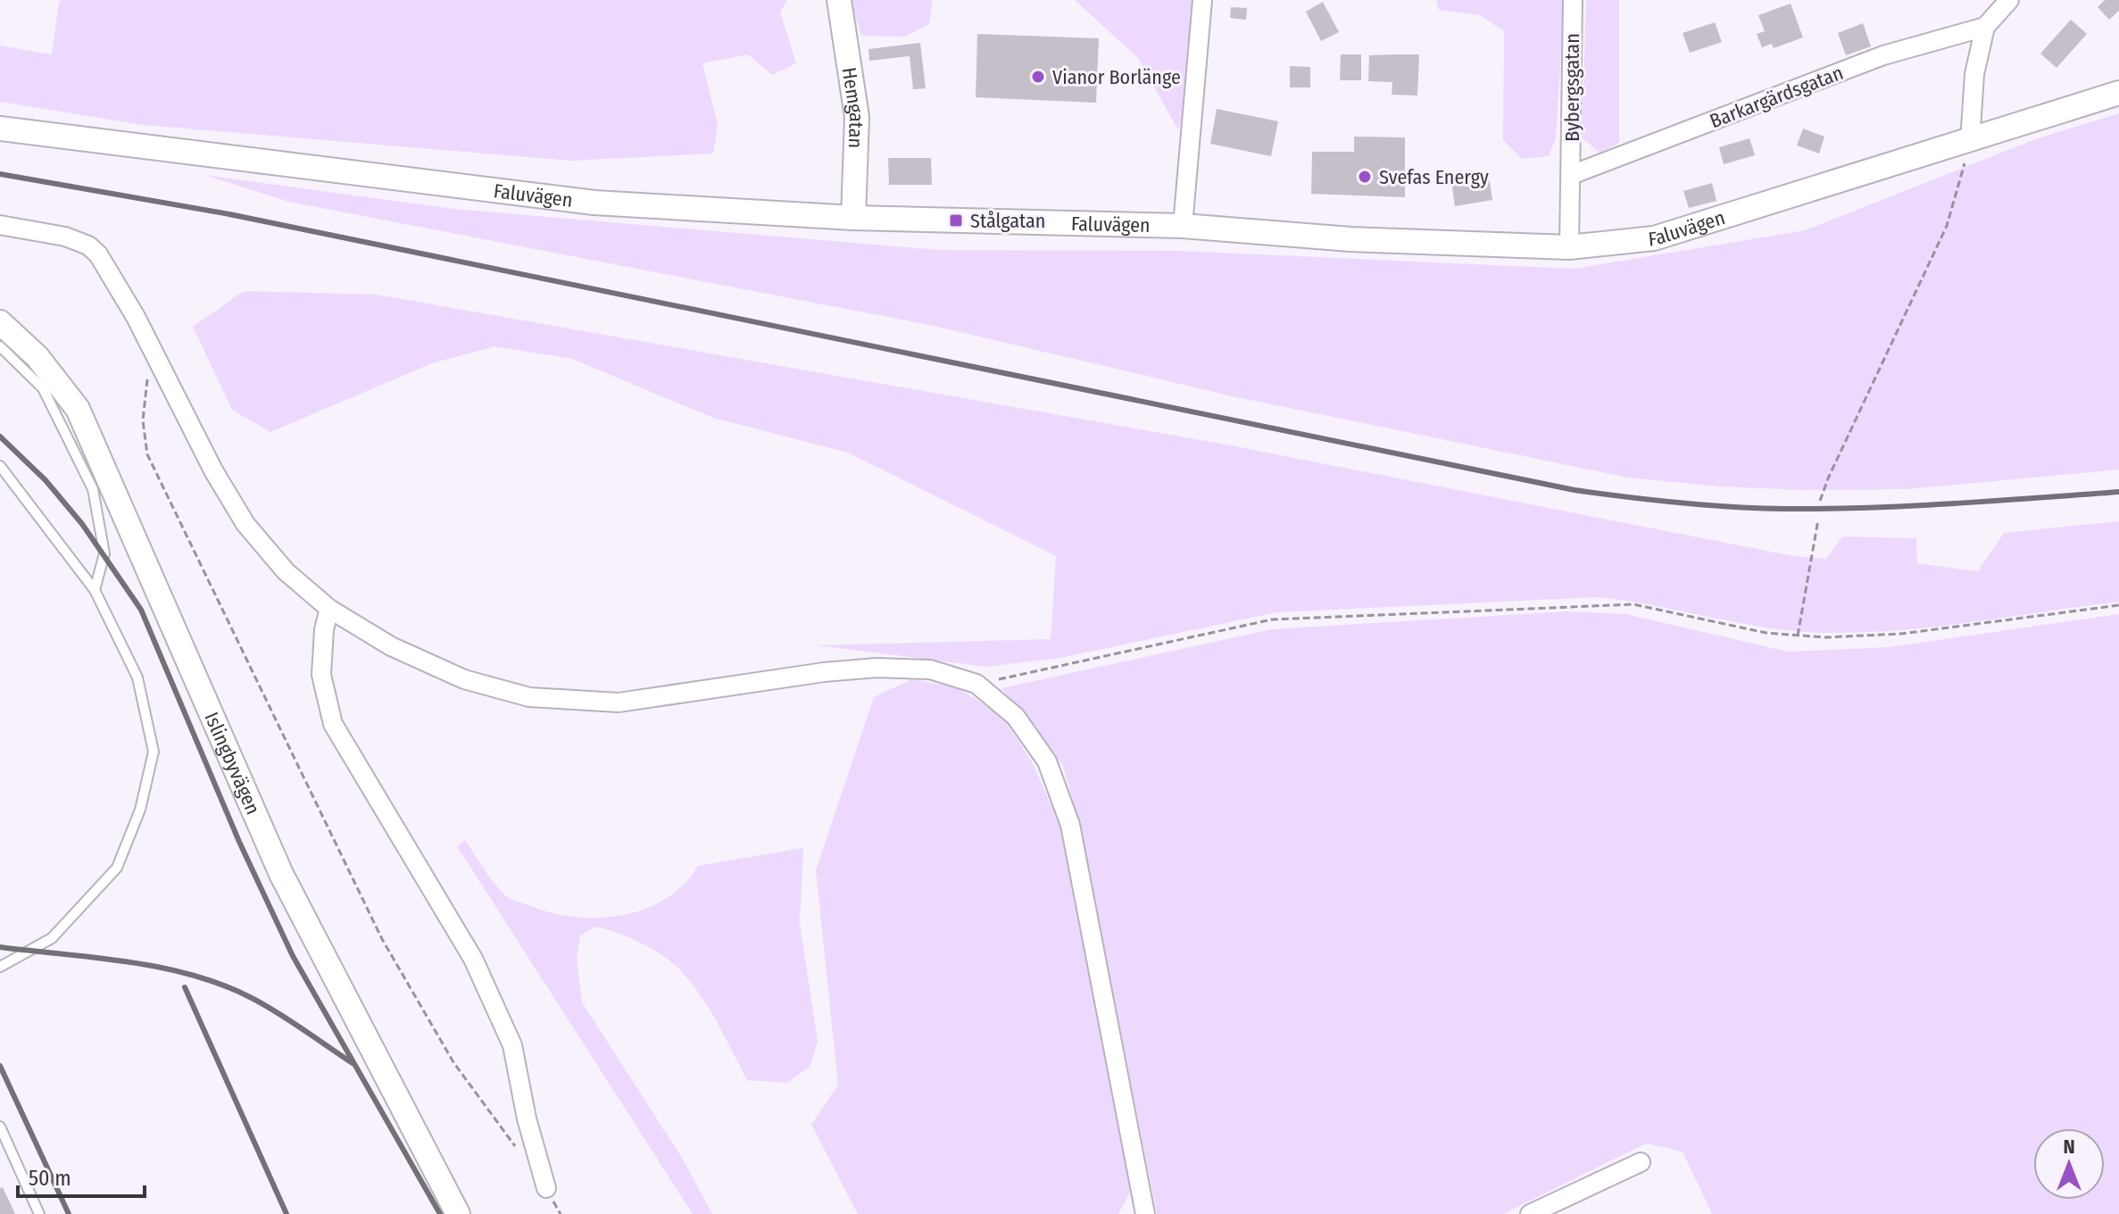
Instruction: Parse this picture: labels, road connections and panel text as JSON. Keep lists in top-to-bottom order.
{
  "streets": {
    "street": [
      "Bybergsgatan",
      "Barkargärdsgatan",
      "Hemgatan",
      "Faluvägen",
      "Islingbyvägen"
    ]
  },
  "crossings": [
    ["Bybergsgatan", "Barkargärdsgatan"],
    ["Hemgatan", "Faluvägen"]
  ],
  "places": {
    "other": ["Vianor Borlänge", "Svefas Energy"],
    "transit": ["Stålgatan"]
  },
  "scale_bar": "50 m",
  "north": "top"
}
